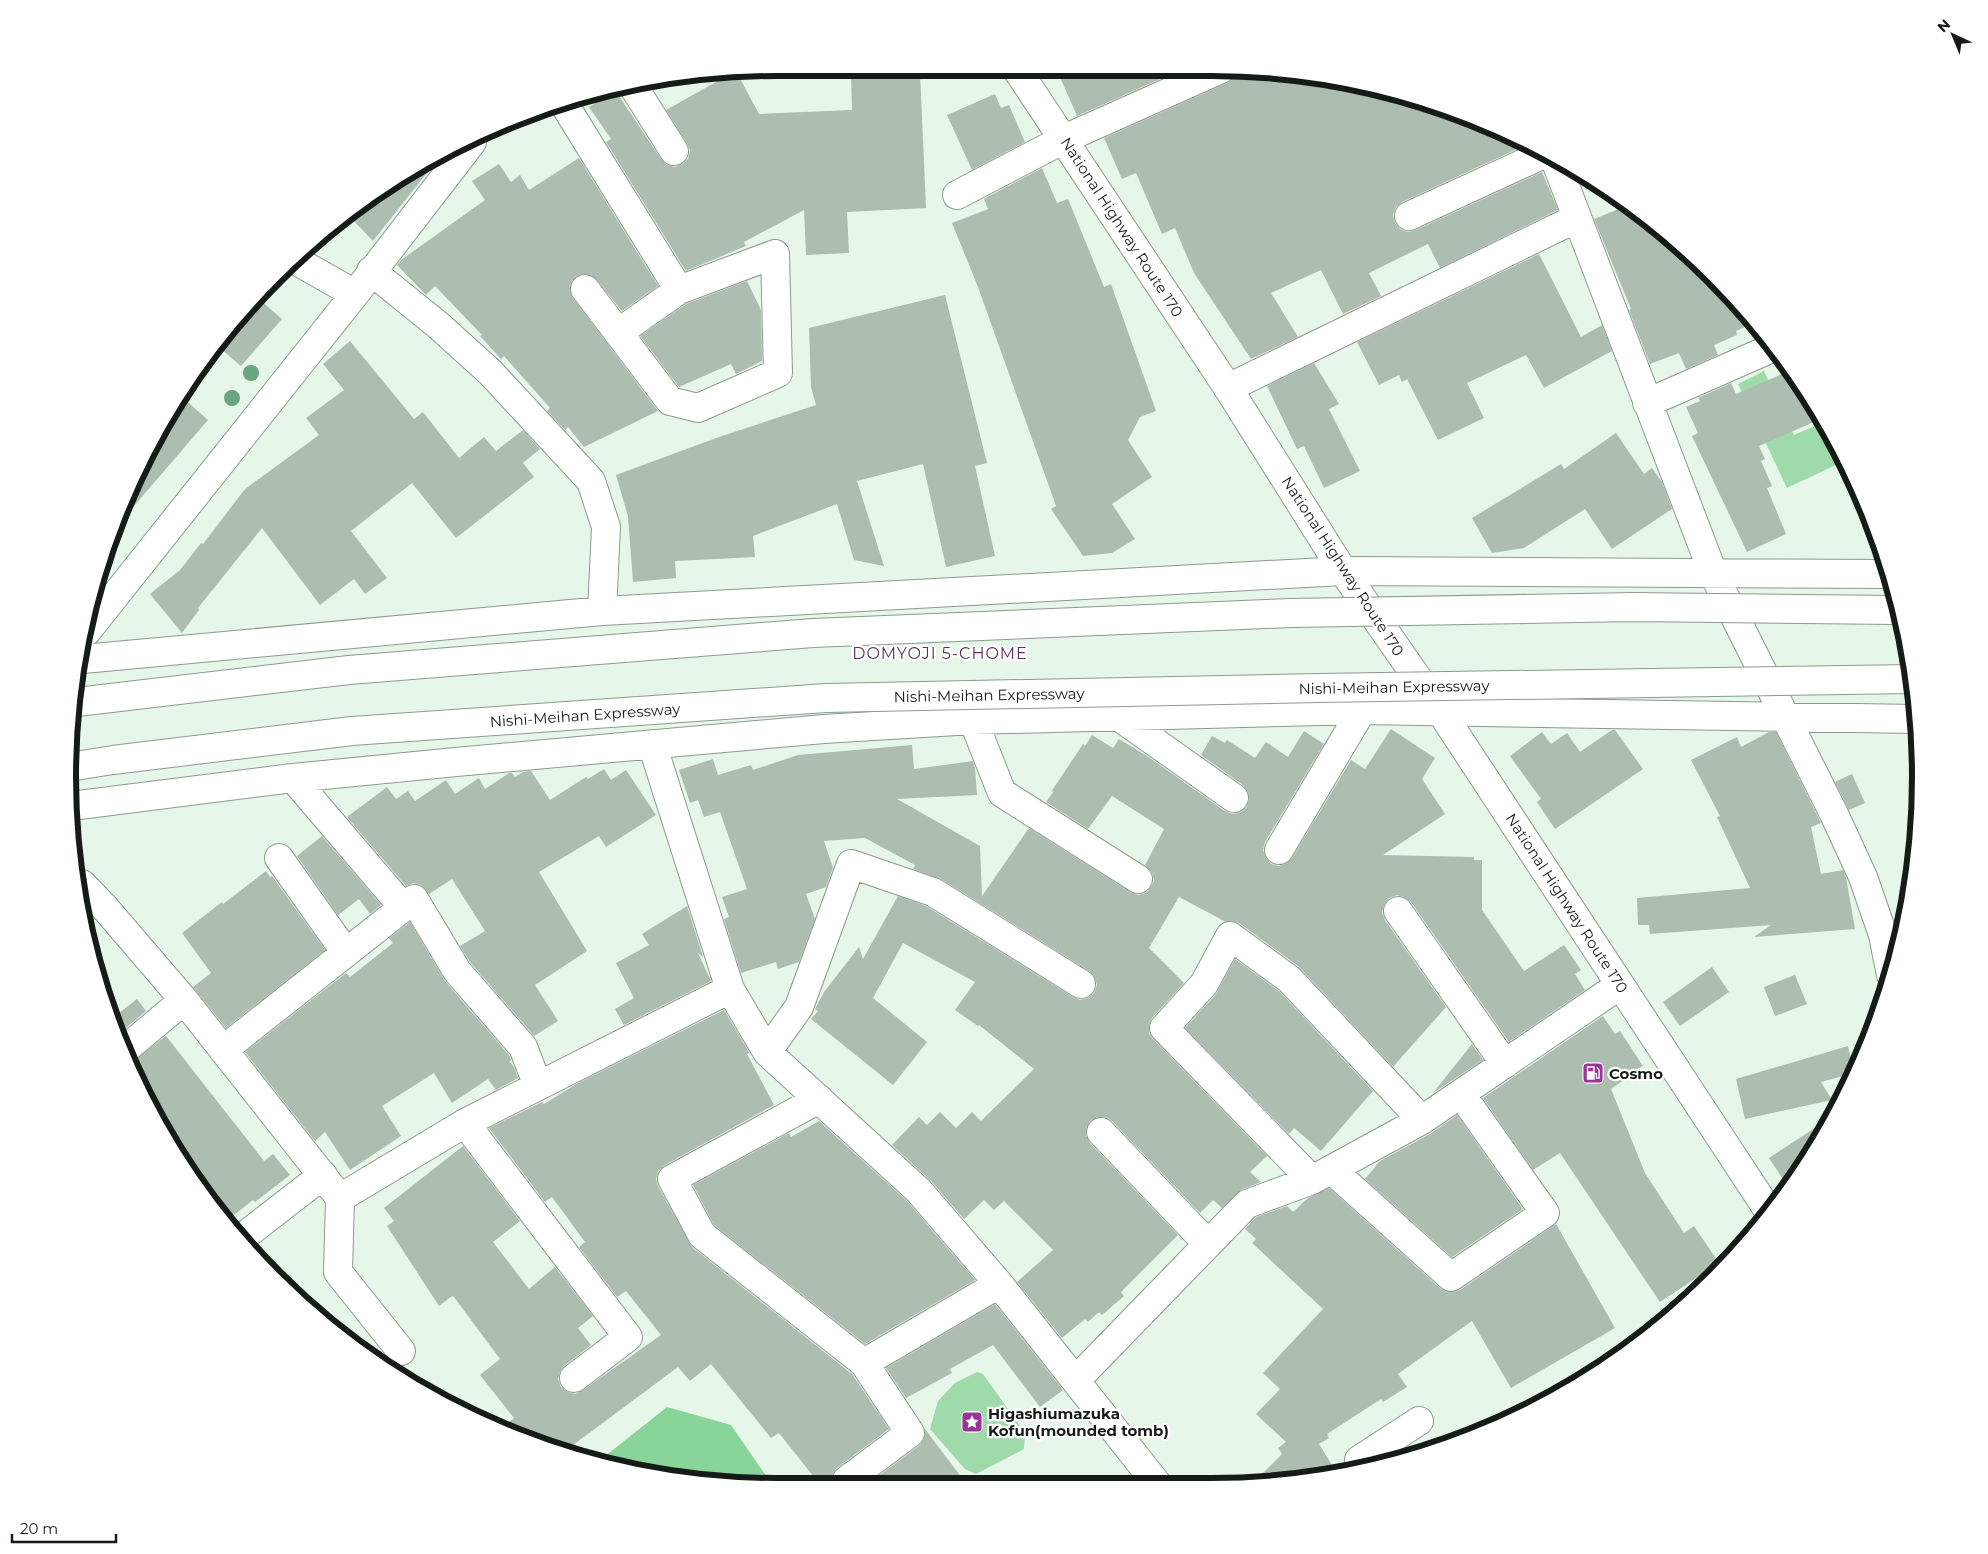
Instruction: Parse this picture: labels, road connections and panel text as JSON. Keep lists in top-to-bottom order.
{
  "streets": {
    "main road": ["National Highway Route 170", "Nishi-Meihan Expressway"]
  },
  "districts": ["DOMYOJI 5-CHOME"],
  "places": {
    "fuel station": ["Cosmo"],
    "place": ["Higashiumazuka Kofun(mounded tomb)"]
  },
  "scale_bar": "20 m",
  "north": "top left"
}
